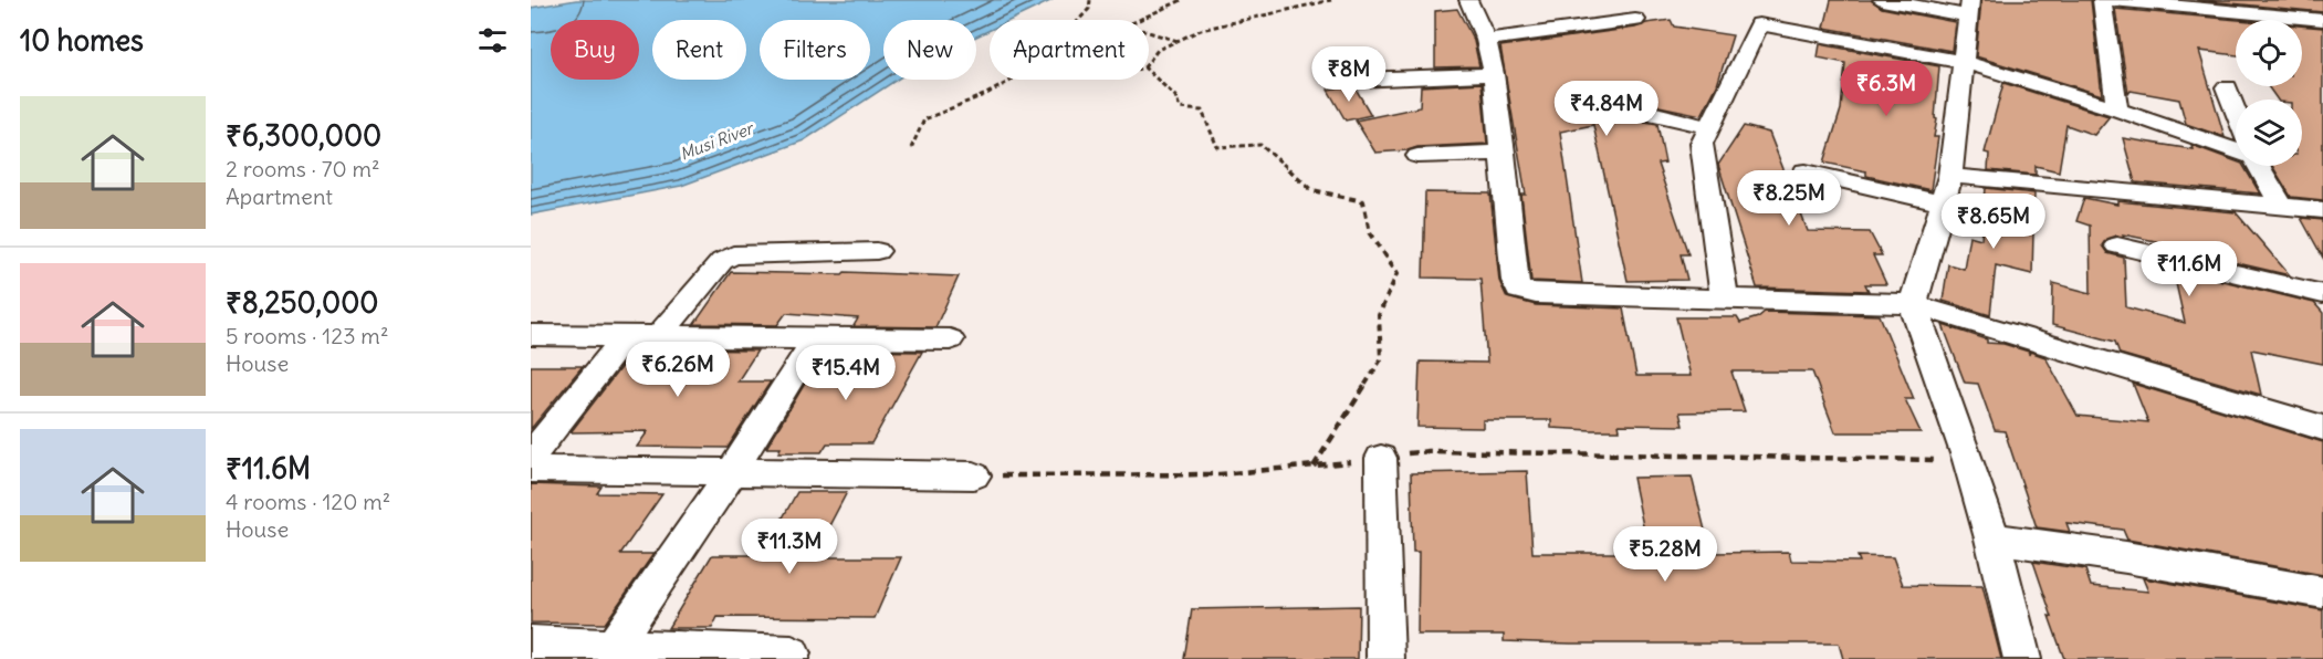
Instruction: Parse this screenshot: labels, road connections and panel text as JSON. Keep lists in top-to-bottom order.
{
  "water": ["Musi River"],
  "page": {
    "heading": "10 homes",
    "chip": [
      "Buy",
      "Rent",
      "Filters",
      "New",
      "Apartment"
    ],
    "price": [
      "₹8M",
      "₹6.3M",
      "₹4.84M",
      "₹8.25M",
      "₹8.65M",
      "₹11.6M",
      "₹6.26M",
      "₹15.4M",
      "₹11.3M",
      "₹5.28M"
    ],
    "list": [
      {
        "name": "₹6,300,000",
        "note": "2 rooms · 70 m² · Apartment"
      },
      {
        "name": "₹8,250,000",
        "note": "5 rooms · 123 m² · House"
      },
      {
        "name": "₹11.6M",
        "note": "4 rooms · 120 m² · House"
      }
    ]
  }
}
